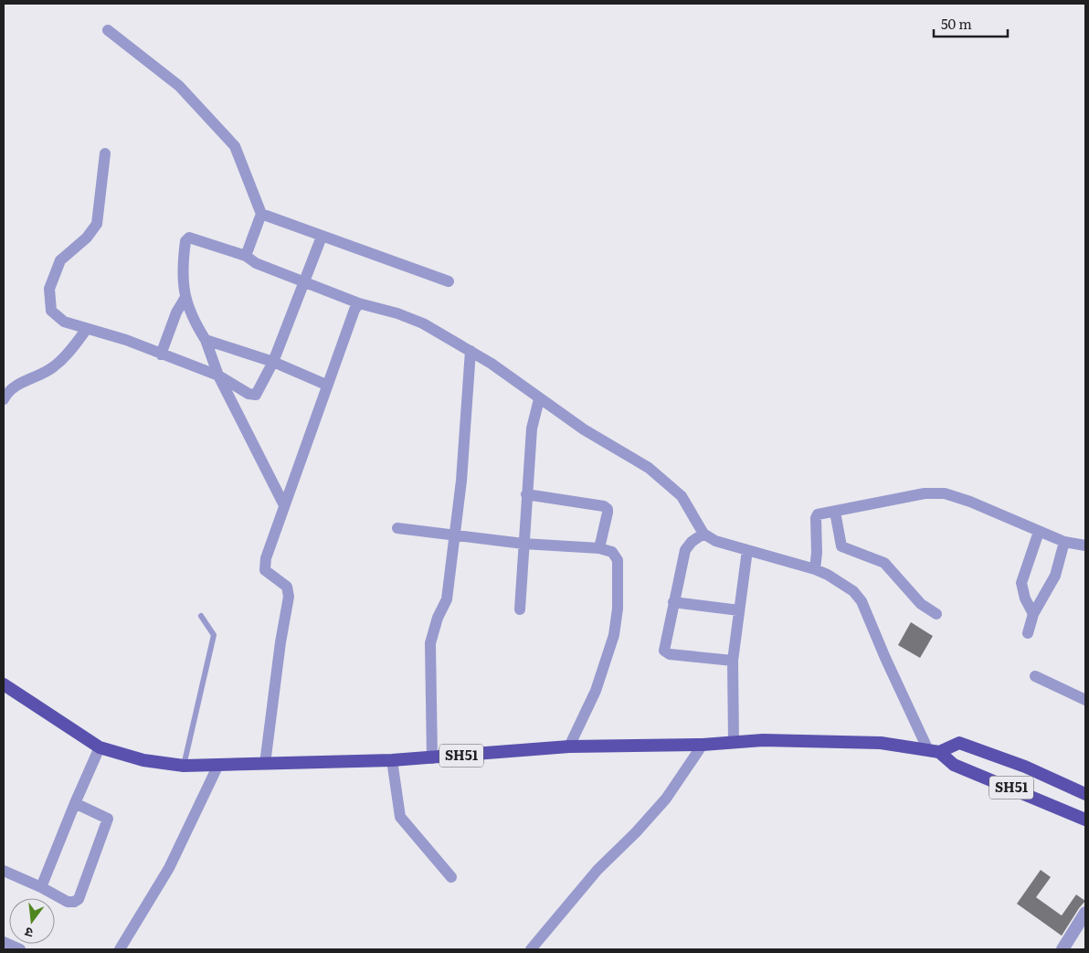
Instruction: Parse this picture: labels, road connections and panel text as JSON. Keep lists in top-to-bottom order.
{
  "streets": {
    "main road": ["SH51"]
  },
  "scale_bar": "50 m",
  "north": "bottom"
}
